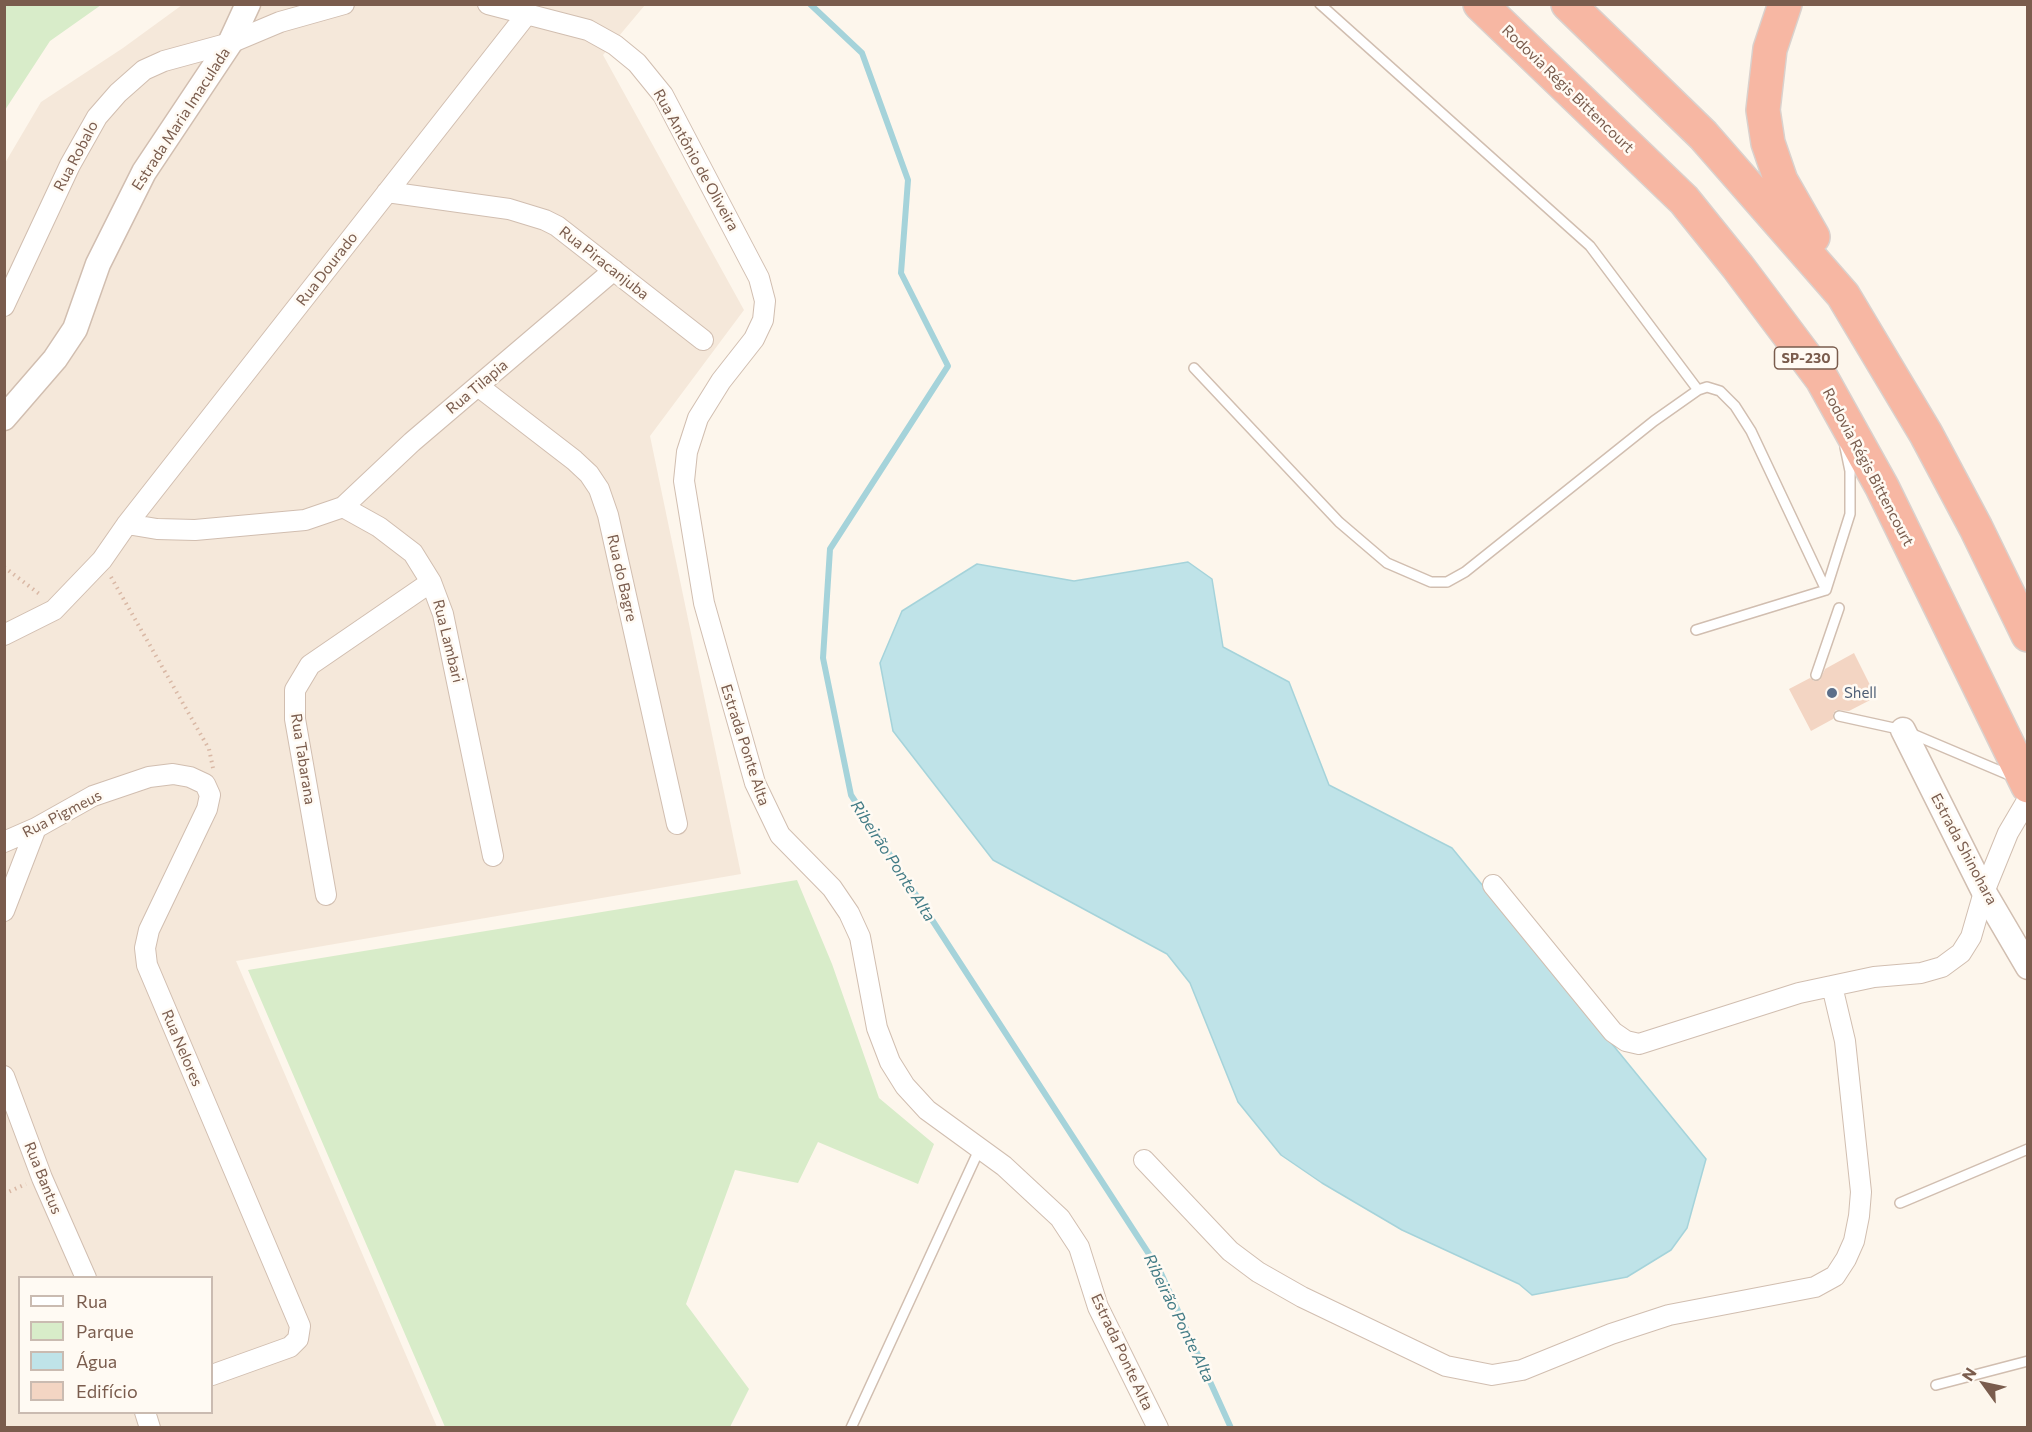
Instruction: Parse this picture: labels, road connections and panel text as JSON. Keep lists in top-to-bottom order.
{
  "streets": {
    "highway": ["Rodovia Régis Bittencourt", "SP-230"],
    "street": [
      "Estrada Maria Imaculada",
      "Rua Robalo",
      "Rua Antônio de Oliveira",
      "Rua Piracanjuba",
      "Rua Dourado",
      "Rua Tilapia",
      "Rua do Bagre",
      "Rua Lambari",
      "Estrada Ponte Alta",
      "Rua Tabarana",
      "Rua Pigmeus",
      "Estrada Shinohara",
      "Rua Nelores",
      "Rua Bantus"
    ]
  },
  "crossings": [
    ["Estrada Maria Imaculada", "Rua Robalo"],
    ["Rua Antônio de Oliveira", "Rua Dourado"],
    ["Rua Antônio de Oliveira", "Estrada Ponte Alta"],
    ["Rua Piracanjuba", "Rua Dourado"],
    ["Rua Piracanjuba", "Rua Tilapia"],
    ["Rua Tilapia", "Rua do Bagre"],
    ["Rua Tilapia", "Rua Lambari"],
    ["Rua Lambari", "Rua Tabarana"],
    ["Rua Pigmeus", "Rua Nelores"]
  ],
  "water": ["Ribeirão Ponte Alta"],
  "places": ["Shell"],
  "legend": [
    "Rua",
    "Parque",
    "Água",
    "Edifício"
  ],
  "north": "top left"
}
